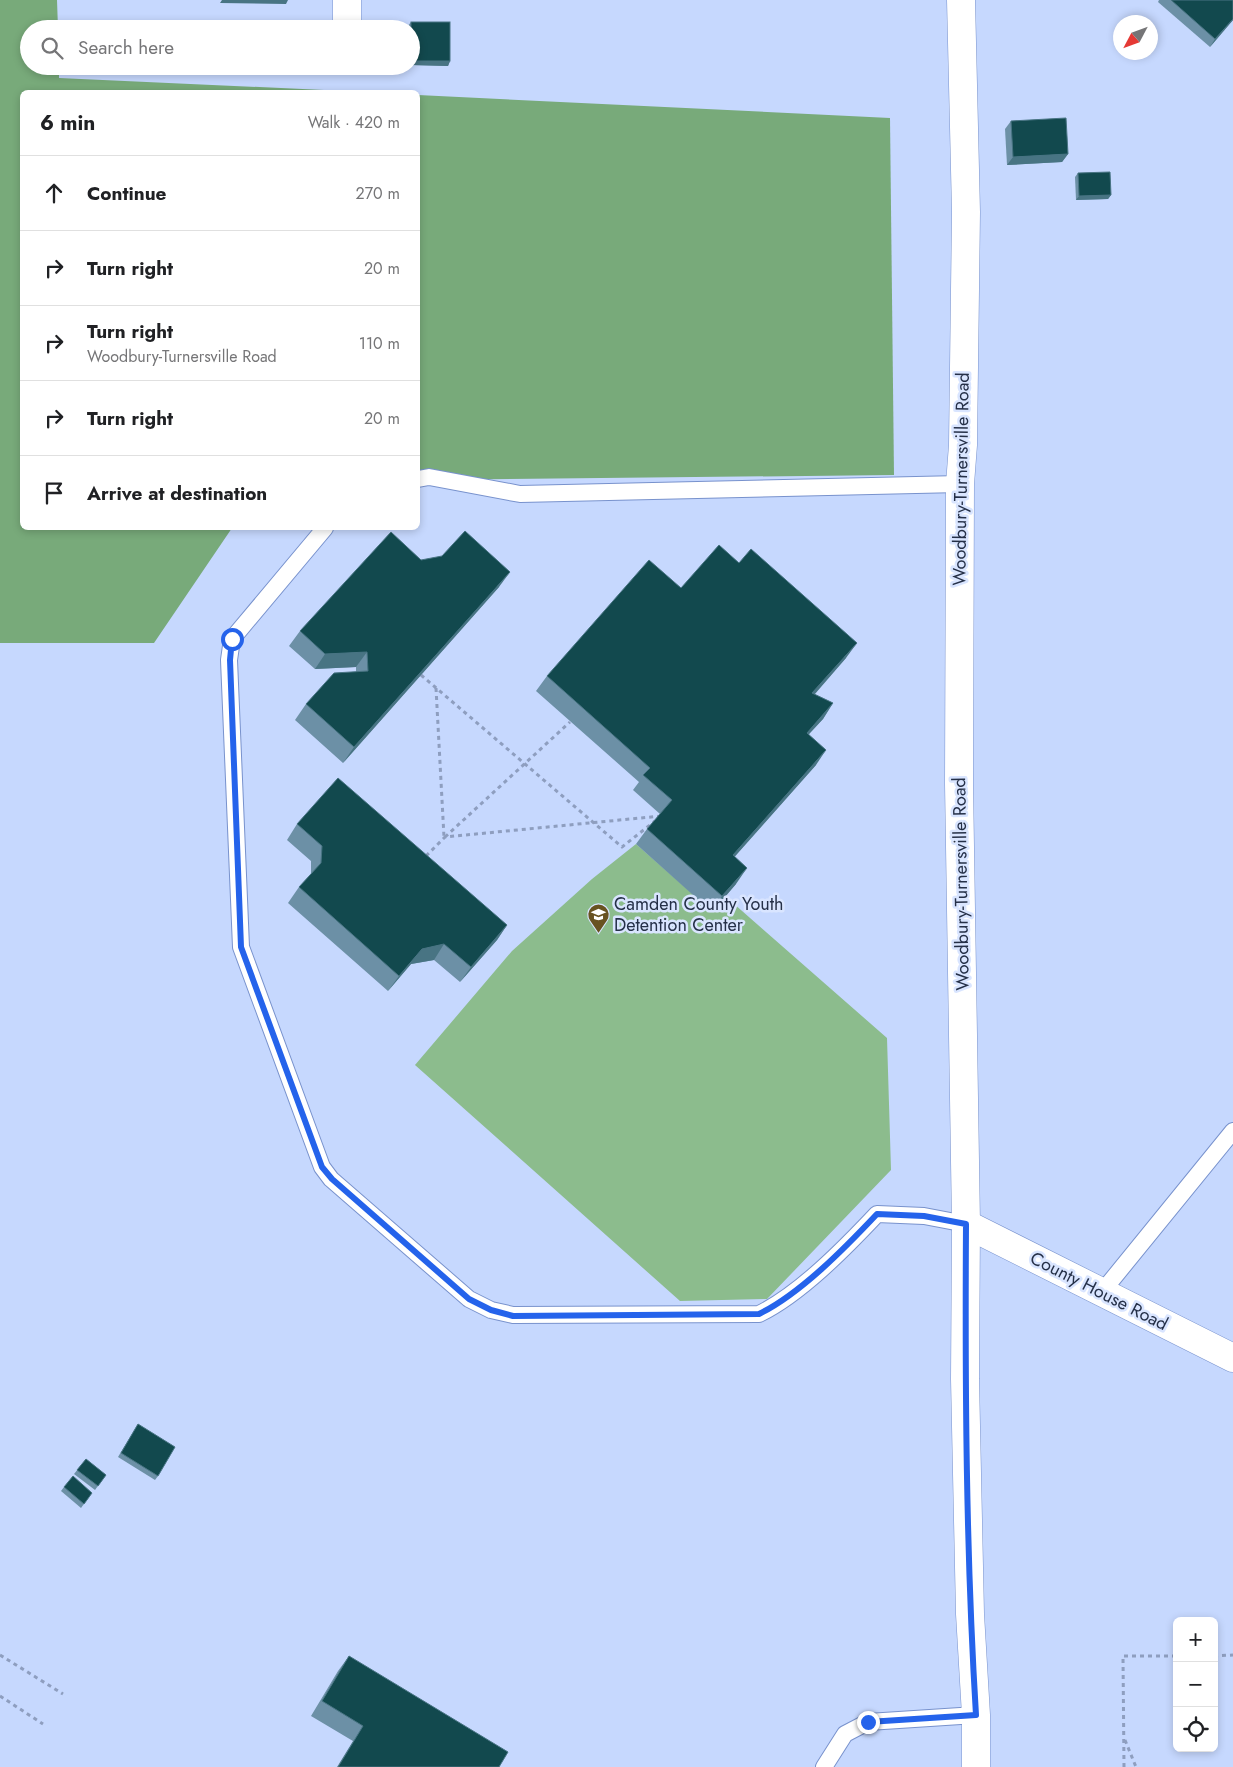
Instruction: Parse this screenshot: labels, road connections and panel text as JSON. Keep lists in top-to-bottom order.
{
  "streets": {
    "main road": ["Woodbury-Turnersville Road", "County House Road"]
  },
  "crossings": [
    ["Woodbury-Turnersville Road", "County House Road"]
  ],
  "places": {
    "school or university": ["Camden County Youth Detention Center"]
  },
  "north": "bottom left",
  "page": {
    "search": "Search here",
    "heading": ["6 min", "Walk · 420 m"],
    "list": [
      ["Continue", "270 m"],
      ["Turn right", "20 m"],
      ["Turn right", "Woodbury-Turnersville Road", "110 m"],
      ["Turn right", "20 m"],
      "Arrive at destination"
    ],
    "map_buttons": ["+", "−"]
  }
}
